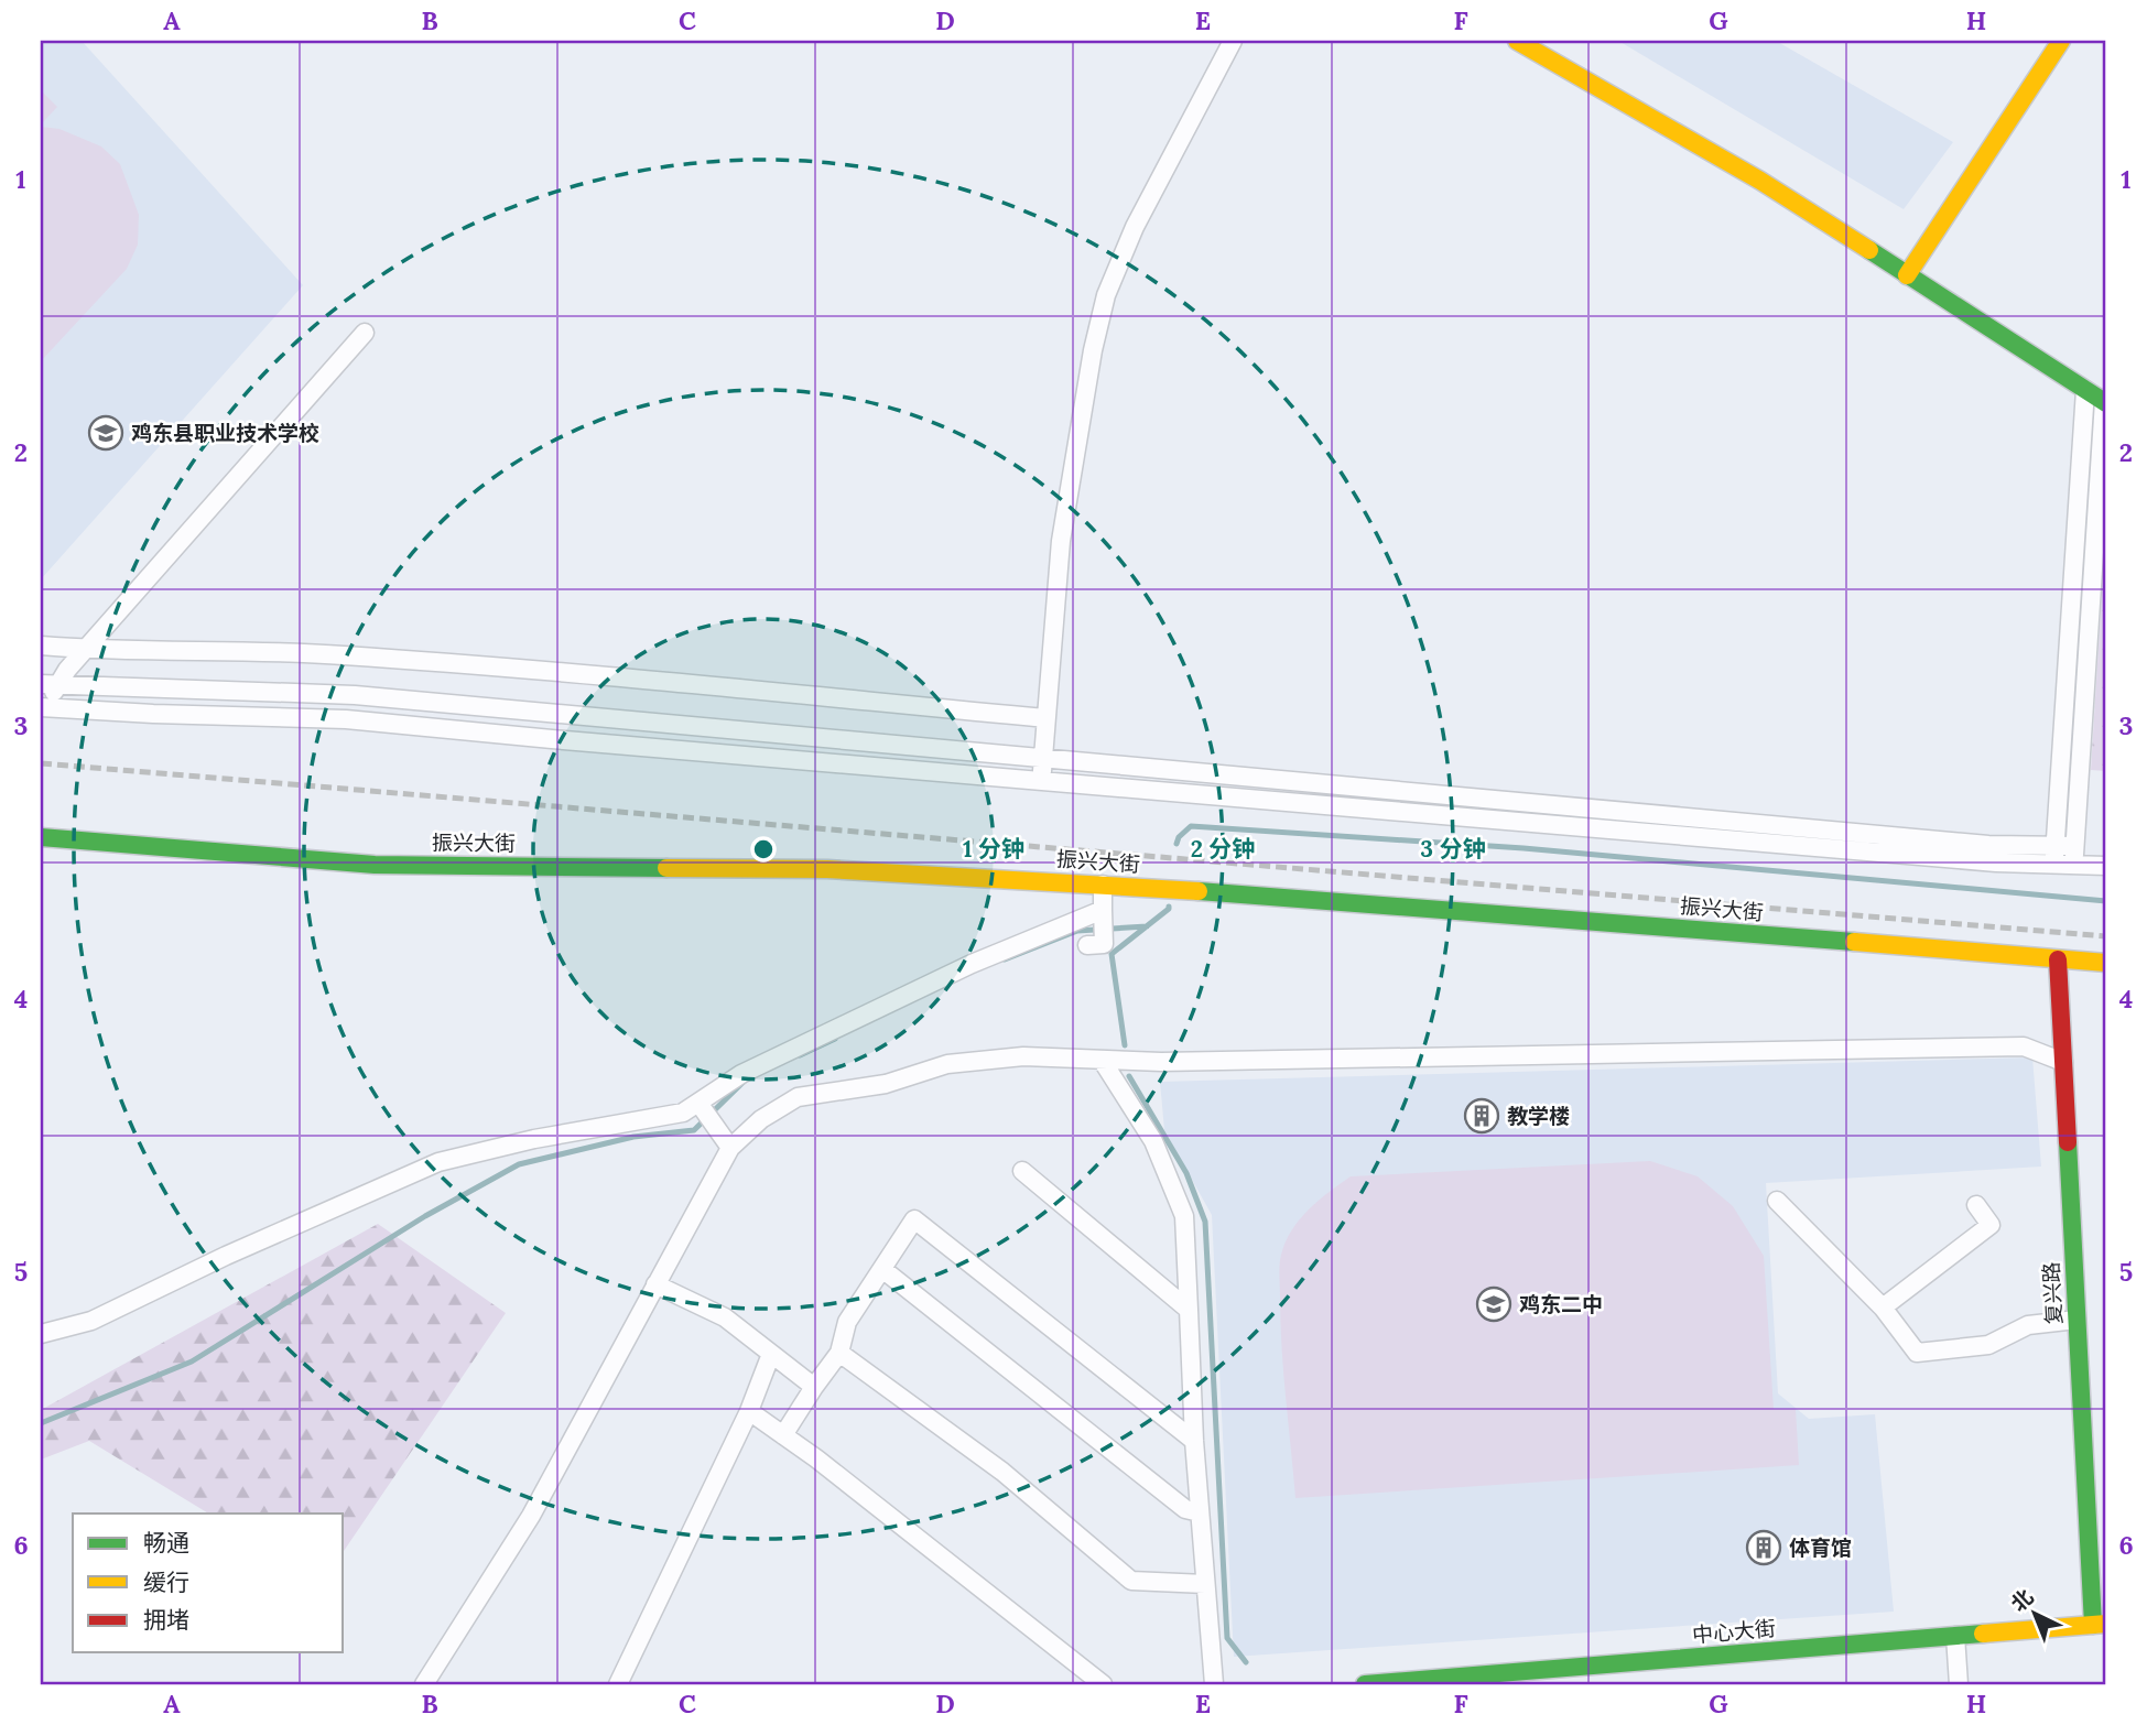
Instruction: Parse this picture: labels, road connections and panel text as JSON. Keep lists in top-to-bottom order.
{
  "streets": {
    "street": ["振兴大街", "复兴路", "中心大街"]
  },
  "crossings": [
    ["振兴大街", "复兴路"],
    ["复兴路", "中心大街"]
  ],
  "places": {
    "school or university": ["鸡东县职业技术学校", "鸡东二中"],
    "building": ["教学楼", "体育馆"]
  },
  "legend": ["畅通", "缓行", "拥堵"],
  "north": "top left",
  "grid": {
    "columns": [
      "A",
      "B",
      "C",
      "D",
      "E",
      "F",
      "G",
      "H"
    ],
    "rows": [
      "1",
      "2",
      "3",
      "4",
      "5",
      "6"
    ]
  },
  "rings": ["1 分钟", "2 分钟", "3 分钟"]
}
